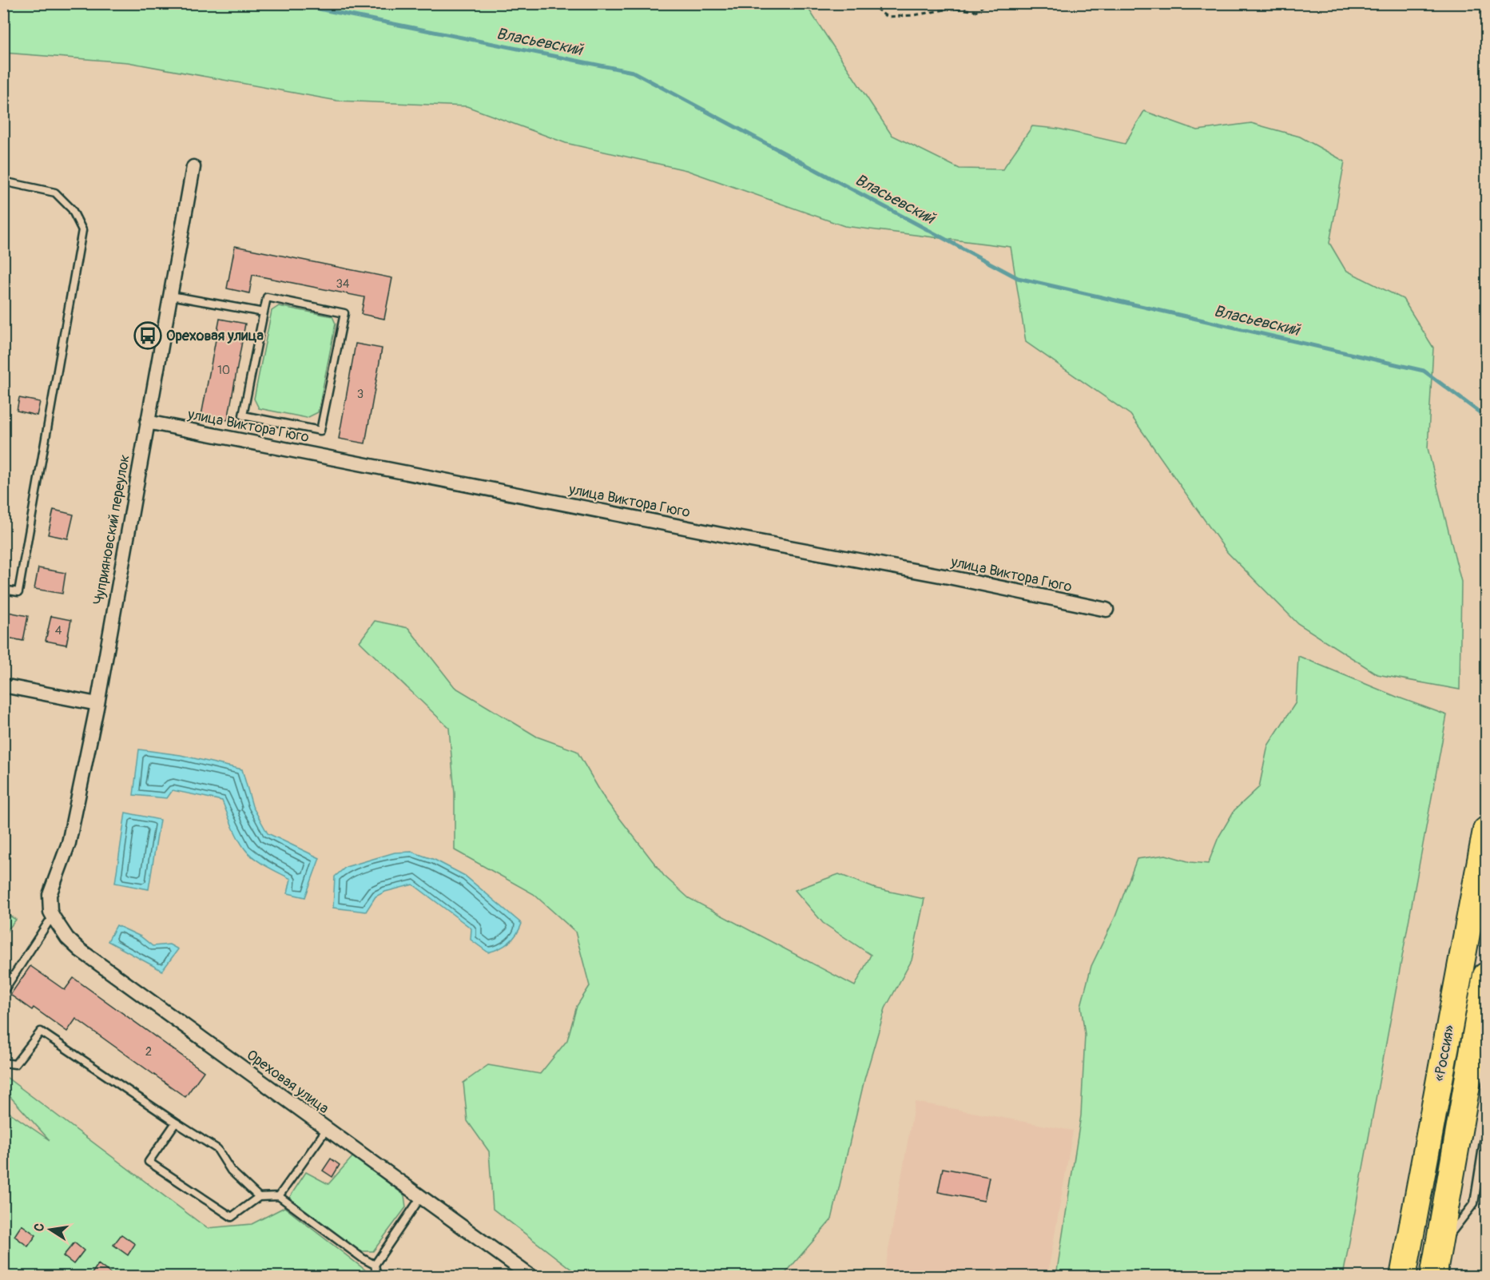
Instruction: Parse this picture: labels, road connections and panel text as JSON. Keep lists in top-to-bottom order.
{
  "streets": {
    "highway": ["«Россия»"],
    "street": ["улица Виктора Гюго", "Чуприяновский переулок", "Ореховая улица"]
  },
  "crossings": [
    ["улица Виктора Гюго", "Чуприяновский переулок"],
    ["Чуприяновский переулок", "Ореховая улица"]
  ],
  "water": ["Власьевский"],
  "places": {
    "bus stop": ["Ореховая улица"]
  },
  "house_numbers": [
    "34",
    "10",
    "3",
    "4",
    "2"
  ],
  "north": "left"
}
